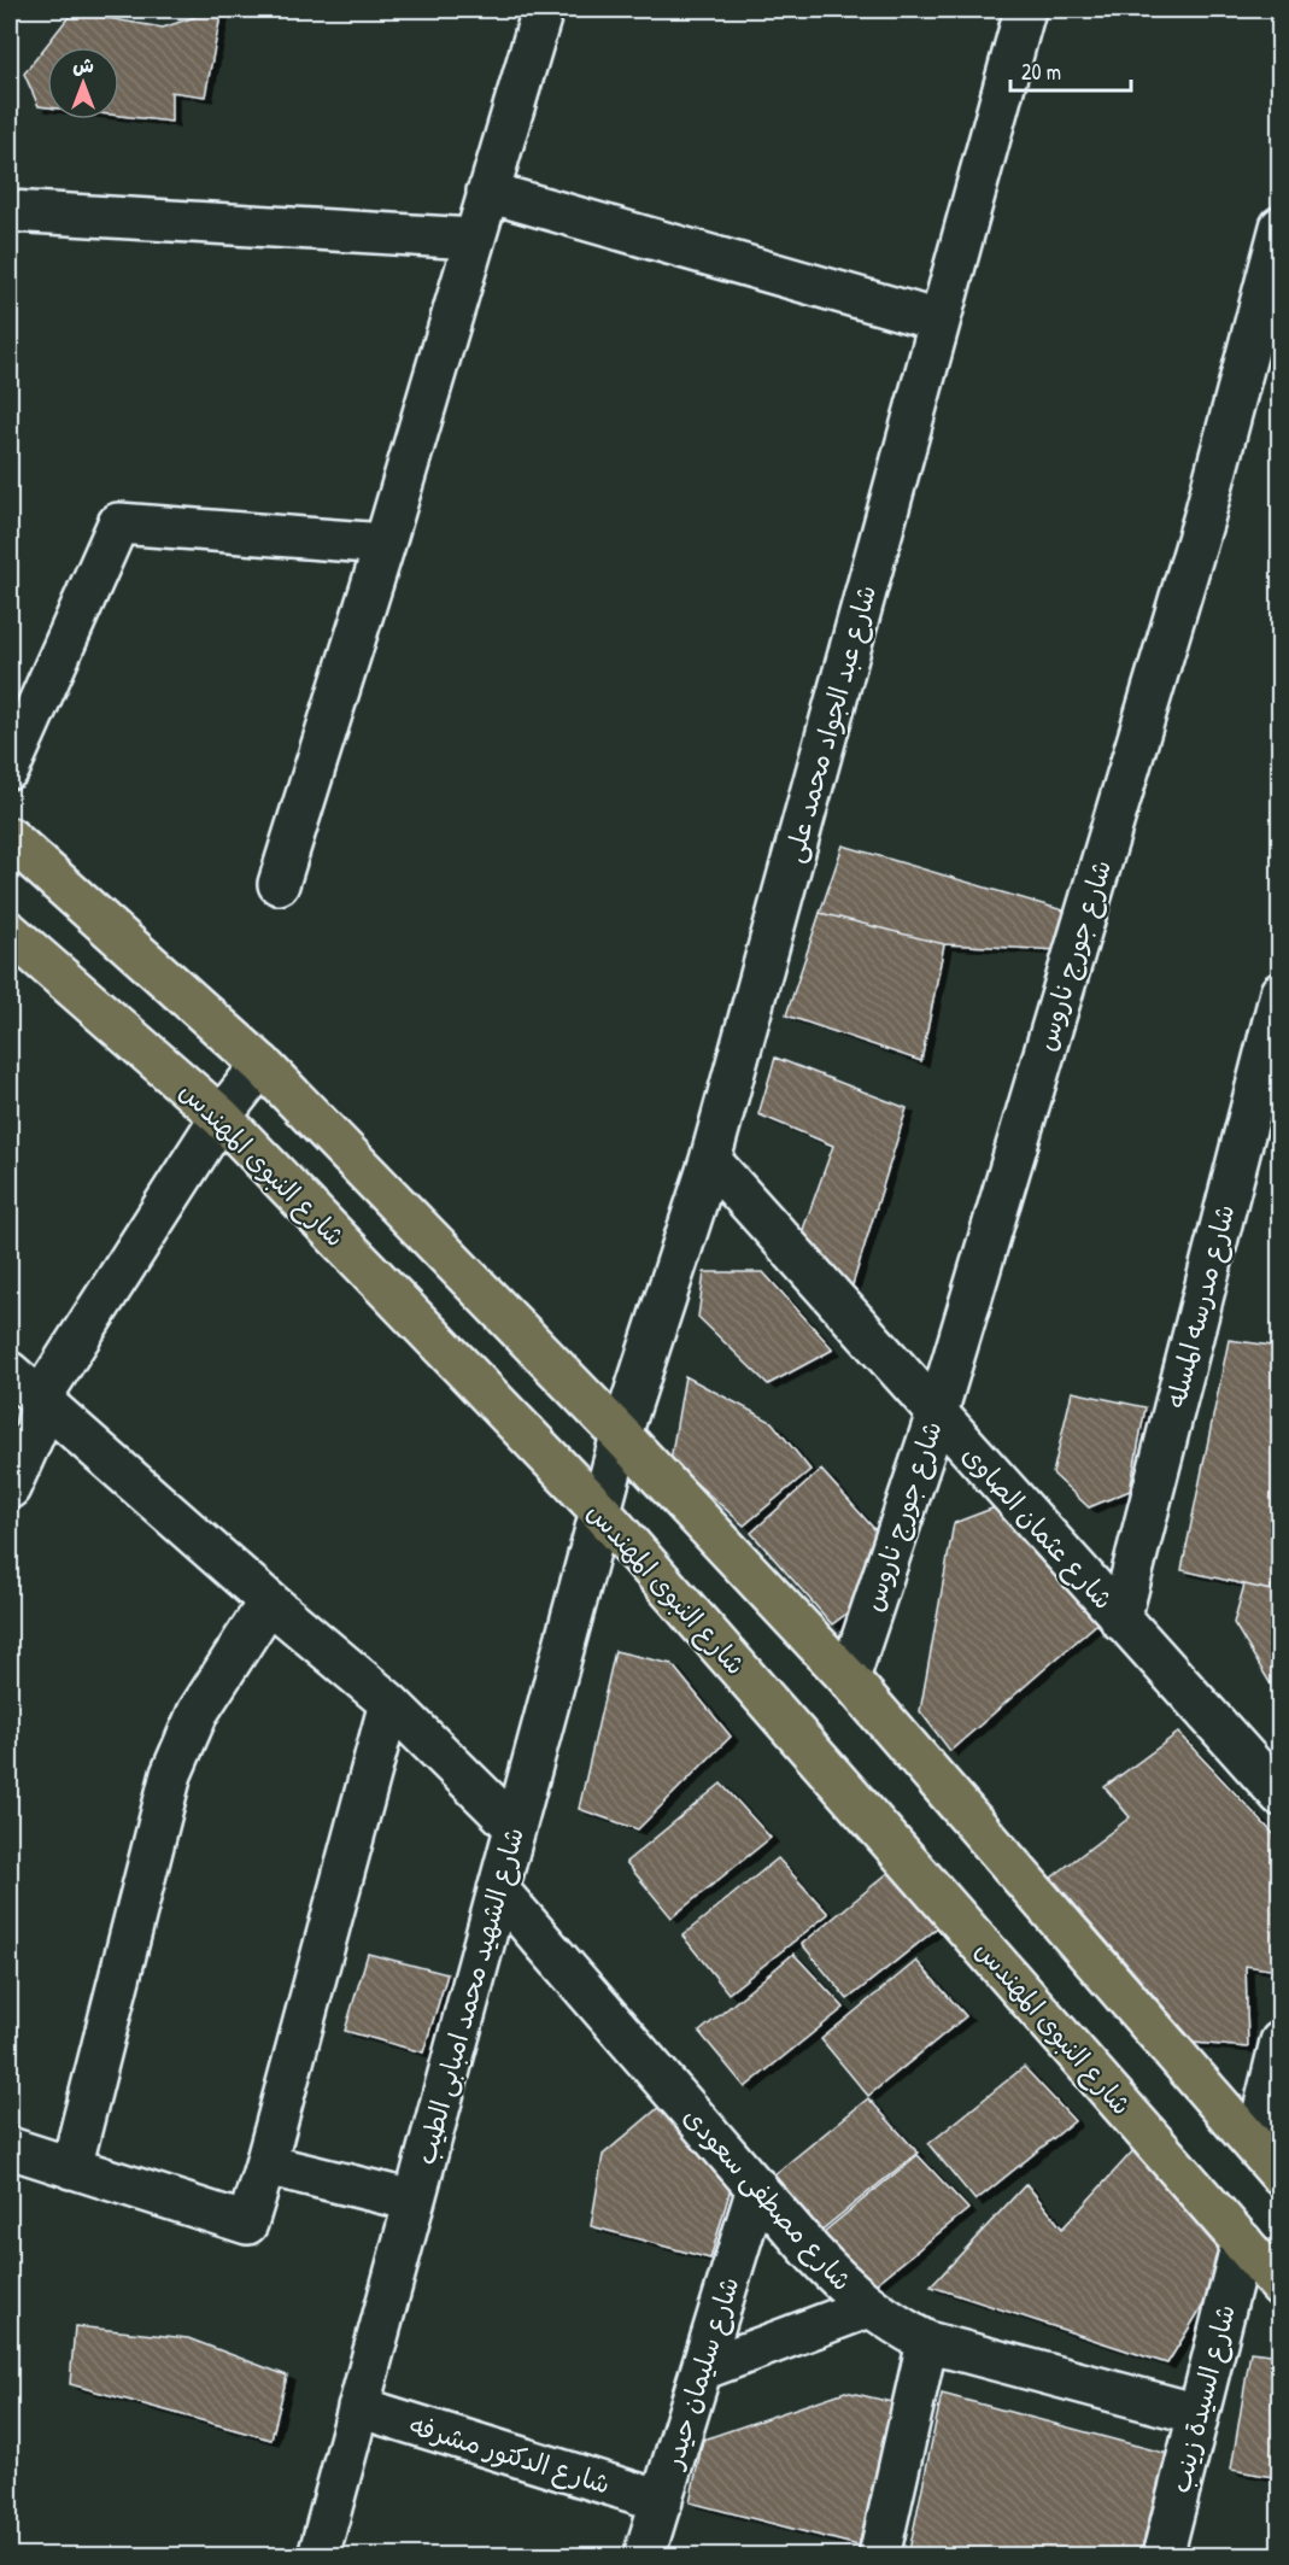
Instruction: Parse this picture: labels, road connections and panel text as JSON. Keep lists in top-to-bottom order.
{
  "streets": {
    "main road": ["شارع النبوى المهندس"],
    "street": [
      "شارع عبد الجواد محمد على",
      "شارع جورج ناروس",
      "شارع مدرسه المسله",
      "شارع عثمان الصاوى",
      "شارع الشهيد محمد امبابى الطيب",
      "شارع مصطفى سعودى",
      "شارع سليمان حيدر",
      "شارع السيدة زينب",
      "شارع الدكتور مشرفه"
    ]
  },
  "crossings": [
    ["شارع عبد الجواد محمد على", "شارع عثمان الصاوى"],
    ["شارع عبد الجواد محمد على", "شارع الشهيد محمد امبابى الطيب"],
    ["شارع جورج ناروس", "شارع عثمان الصاوى"],
    ["شارع النبوى المهندس", "شارع الشهيد محمد امبابى الطيب"],
    ["شارع النبوى المهندس", "شارع السيدة زينب"],
    ["شارع مدرسه المسله", "شارع عثمان الصاوى"],
    ["شارع الشهيد محمد امبابى الطيب", "شارع مصطفى سعودى"],
    ["شارع الشهيد محمد امبابى الطيب", "شارع الدكتور مشرفه"],
    ["شارع مصطفى سعودى", "شارع سليمان حيدر"],
    ["شارع مصطفى سعودى", "شارع السيدة زينب"],
    ["شارع سليمان حيدر", "شارع الدكتور مشرفه"]
  ],
  "scale_bar": "20 m",
  "north": "top"
}
